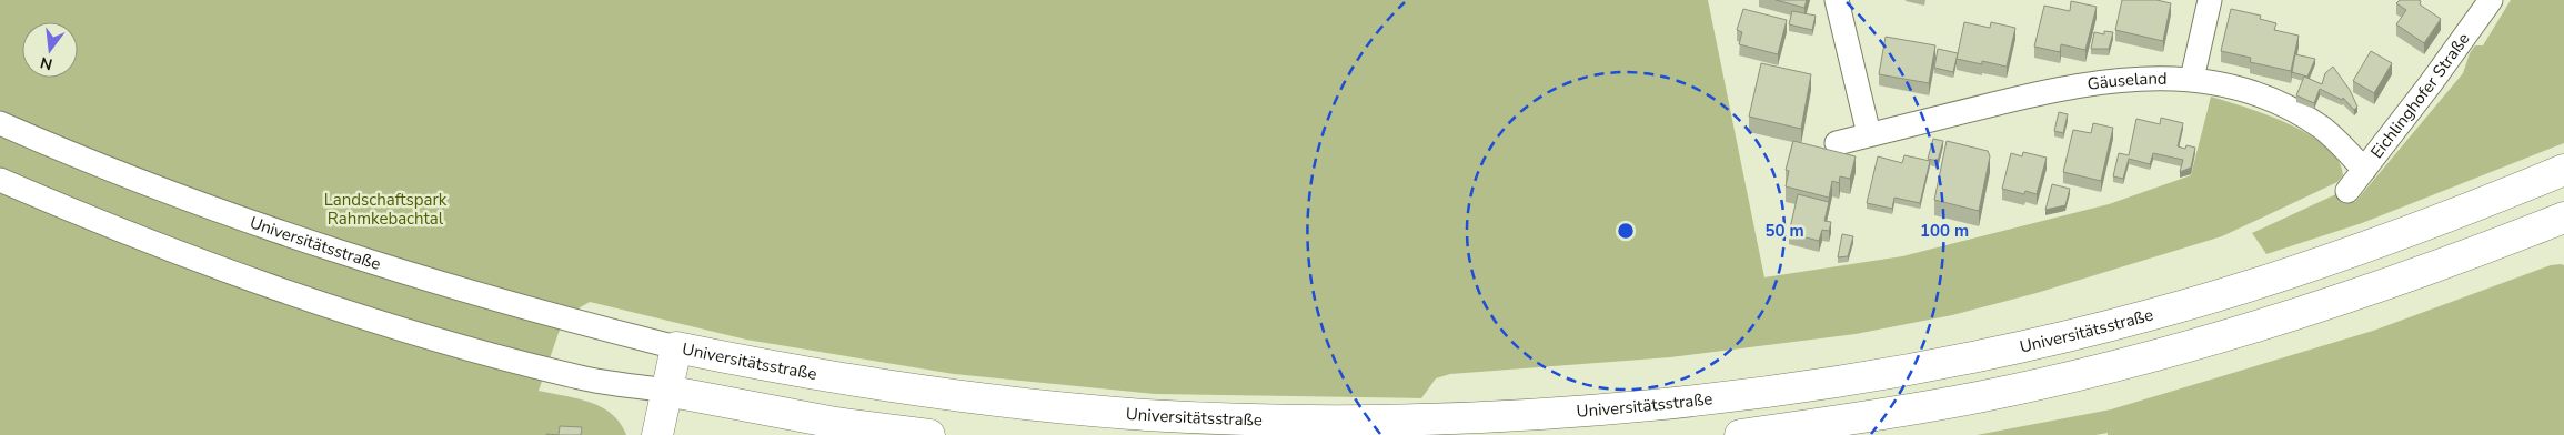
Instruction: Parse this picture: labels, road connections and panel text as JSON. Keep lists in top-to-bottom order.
{
  "streets": {
    "street": ["Gäuseland", "Eichlinghofer Straße", "Universitätsstraße"]
  },
  "crossings": [
    ["Gäuseland", "Eichlinghofer Straße"]
  ],
  "parks": ["Landschaftspark Rahmkebachtal"],
  "north": "bottom",
  "rings": ["50 m", "100 m"]
}
